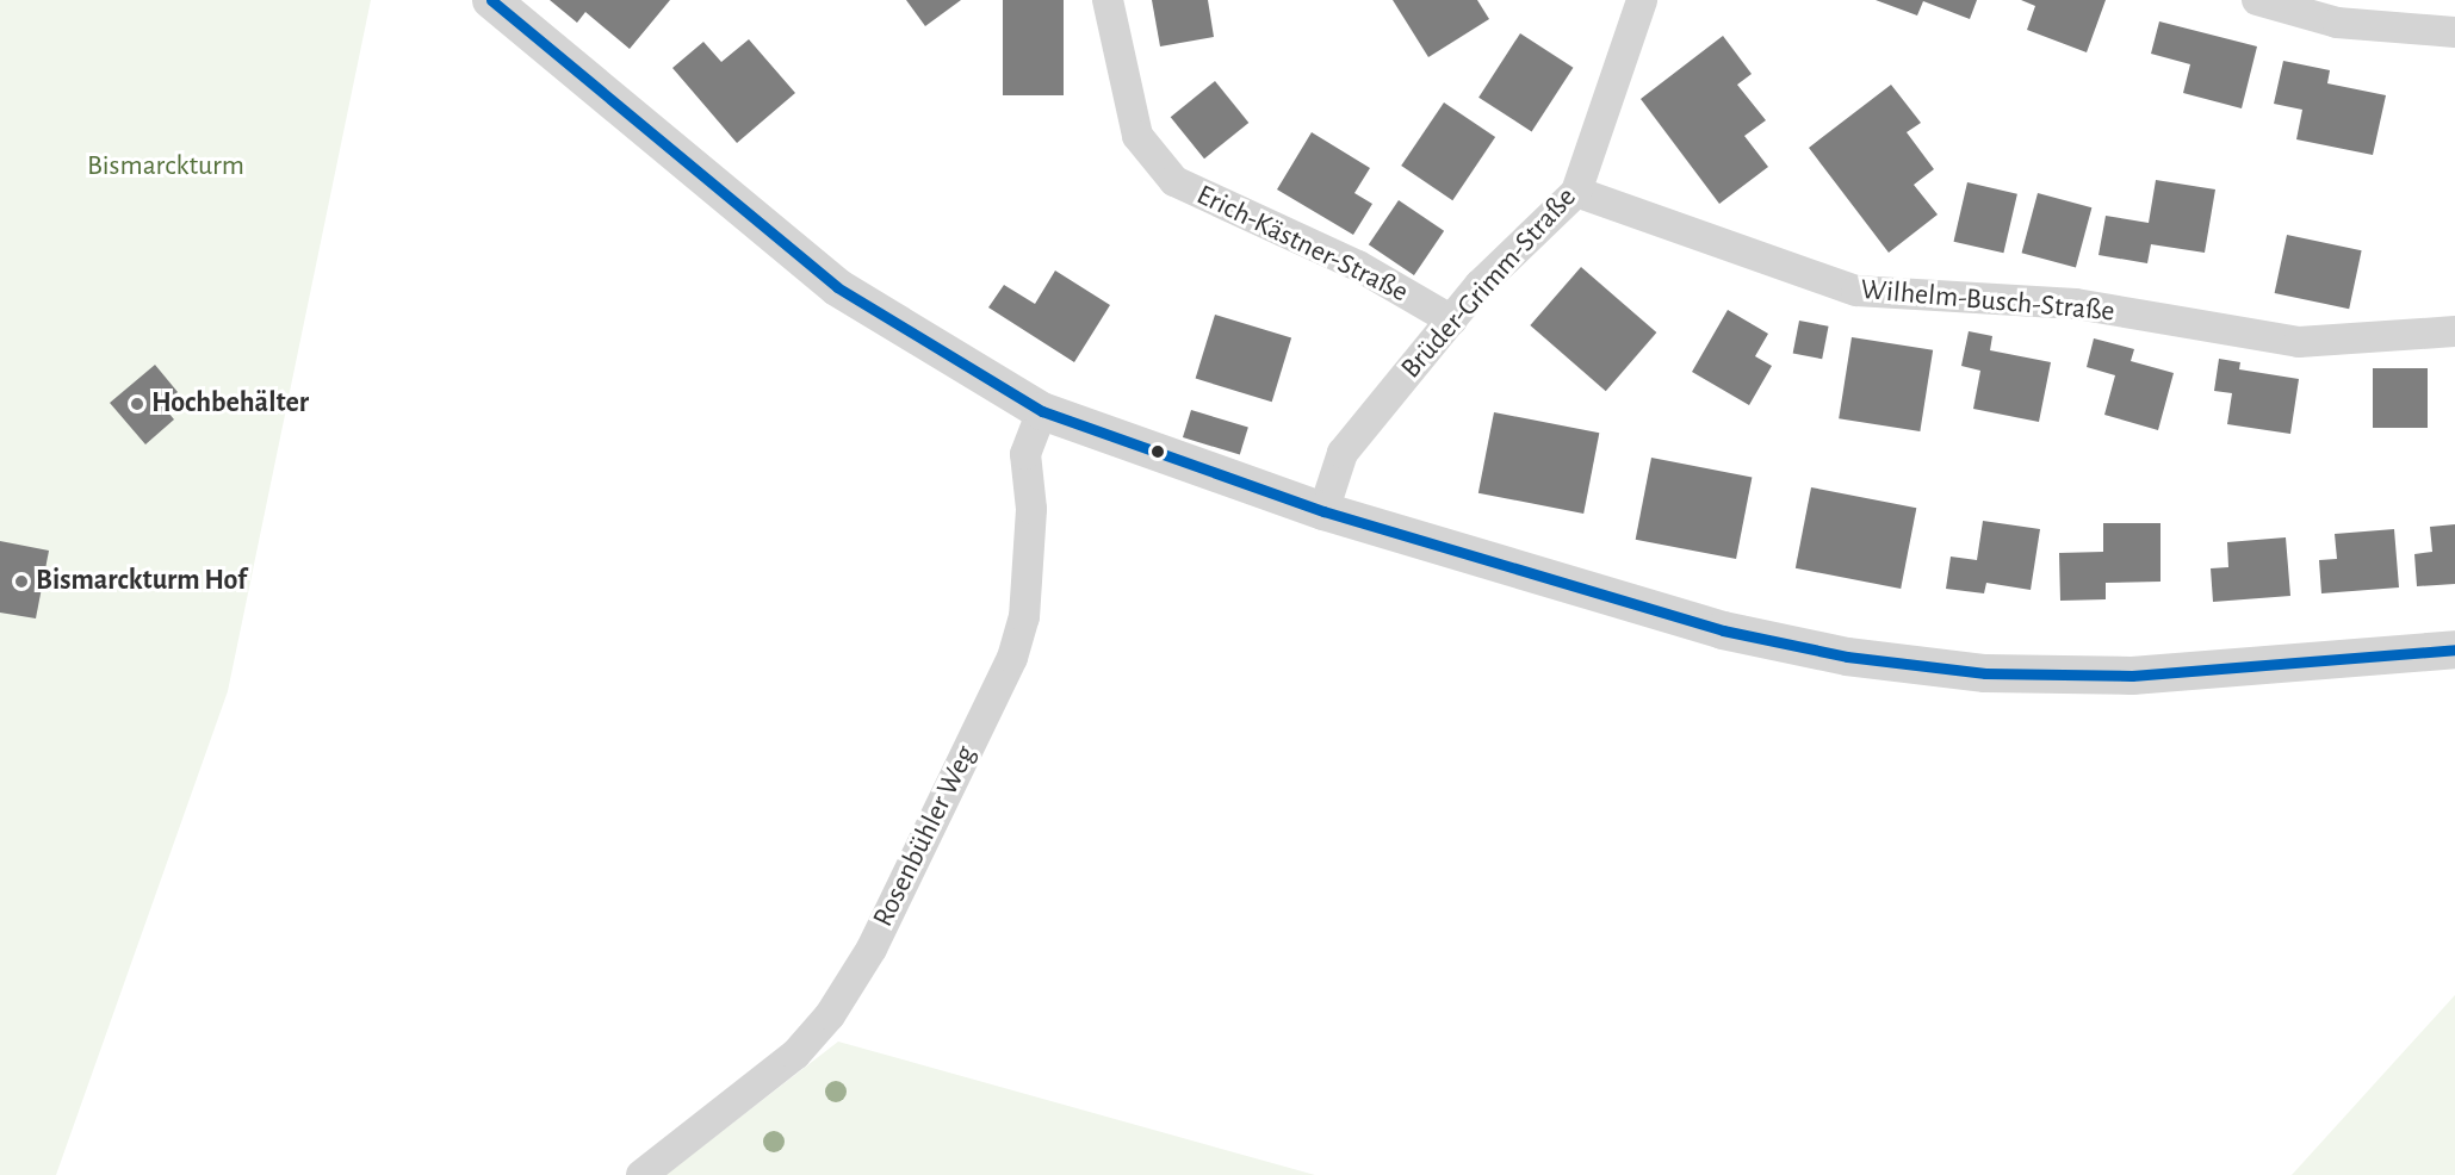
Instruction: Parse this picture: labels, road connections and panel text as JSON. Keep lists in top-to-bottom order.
{
  "streets": {
    "street": [
      "Erich-Kästner-Straße",
      "Brüder-Grimm-Straße",
      "Wilhelm-Busch-Straße",
      "Rosenbühler Weg"
    ]
  },
  "crossings": [
    ["Erich-Kästner-Straße", "Brüder-Grimm-Straße"],
    ["Brüder-Grimm-Straße", "Wilhelm-Busch-Straße"]
  ],
  "parks": ["Bismarckturm"],
  "places": ["Hochbehälter", "Bismarckturm Hof"]
}
